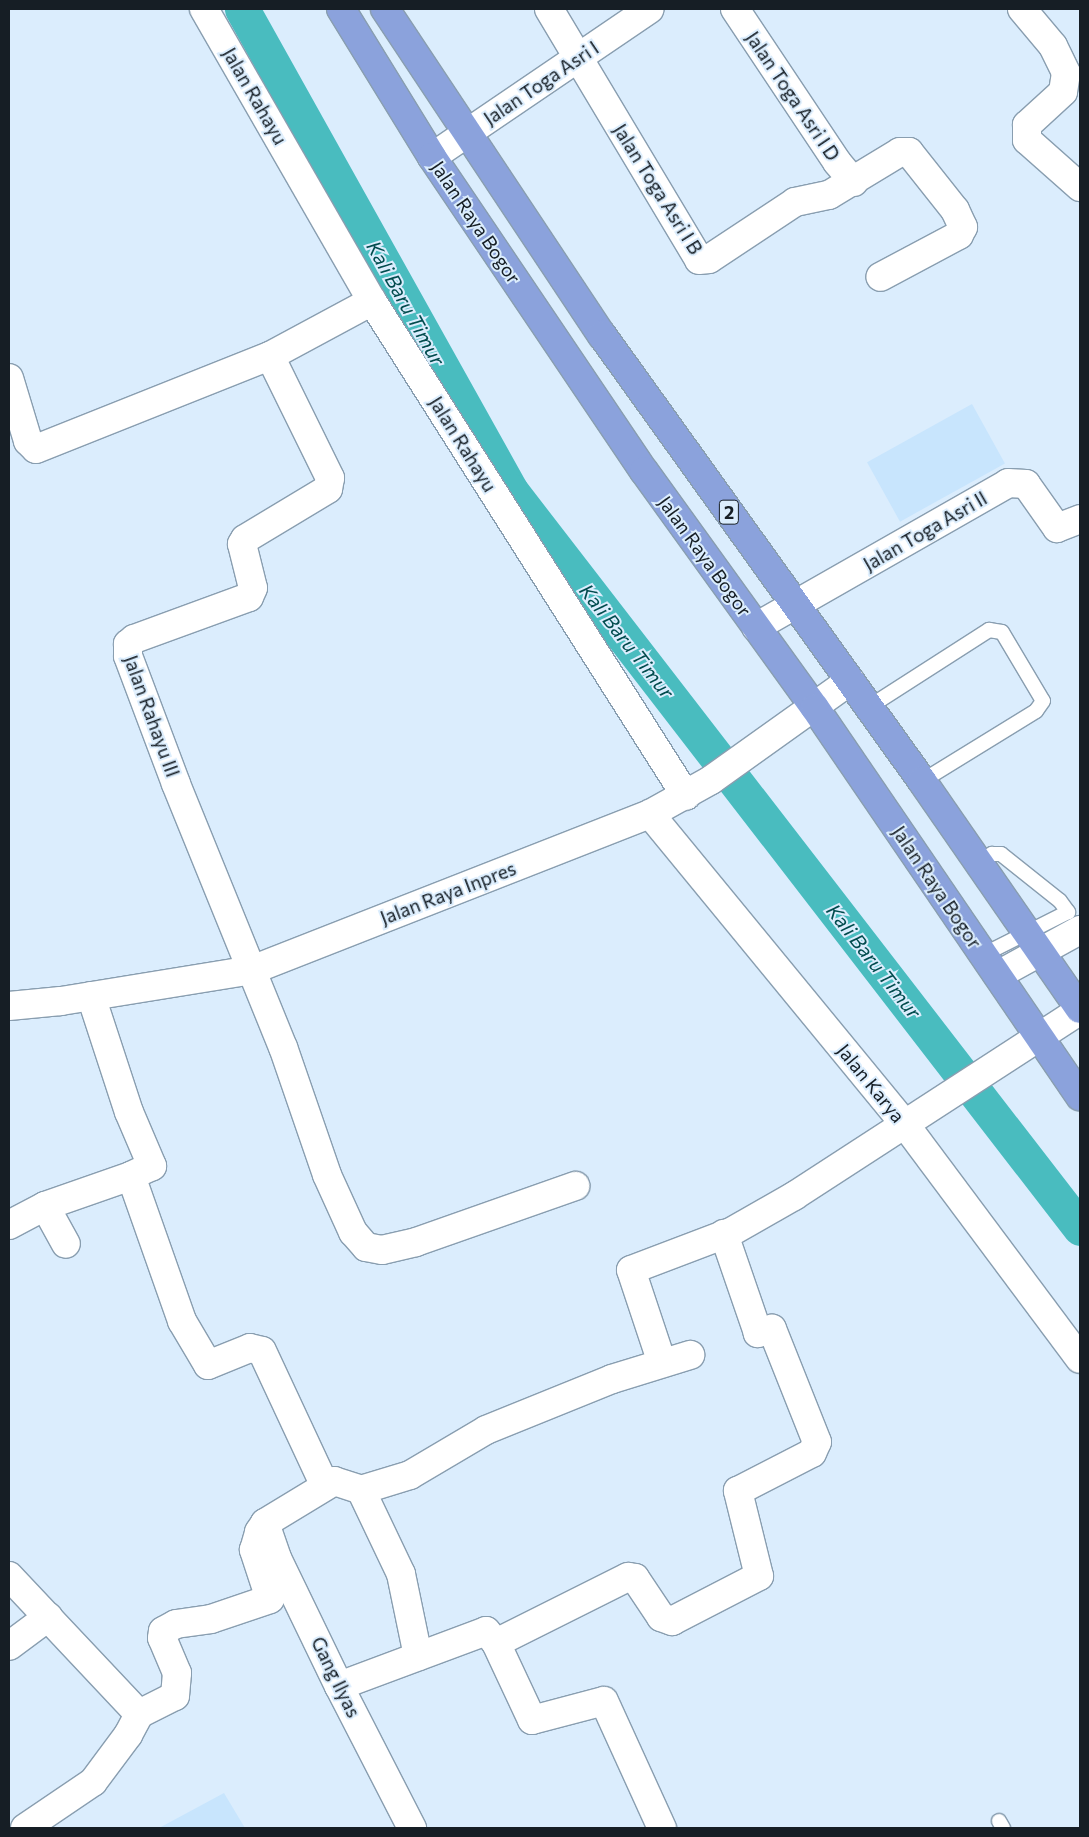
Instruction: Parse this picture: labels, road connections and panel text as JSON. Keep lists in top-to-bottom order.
{
  "streets": {
    "highway": ["Jalan Raya Bogor", "2"],
    "street": [
      "Jalan Toga Asri I",
      "Jalan Rahayu",
      "Jalan Toga Asri I D",
      "Jalan Toga Asri I B",
      "Jalan Toga Asri II",
      "Jalan Rahayu III",
      "Jalan Raya Inpres",
      "Jalan Karya",
      "Gang Ilyas"
    ]
  },
  "crossings": [
    ["Jalan Toga Asri I", "Jalan Toga Asri I B"],
    ["Jalan Toga Asri I", "Jalan Raya Bogor"],
    ["Jalan Toga Asri I", "2"],
    ["Jalan Rahayu", "Jalan Raya Inpres"],
    ["Jalan Toga Asri I D", "Jalan Toga Asri I B"],
    ["Jalan Raya Bogor", "Jalan Toga Asri II"],
    ["Jalan Raya Bogor", "Jalan Raya Inpres"],
    ["2", "Jalan Toga Asri II"],
    ["2", "Jalan Raya Inpres"],
    ["Jalan Rahayu III", "Jalan Raya Inpres"],
    ["Jalan Raya Inpres", "Jalan Karya"]
  ],
  "water": ["Kali Baru Timur"]
}
